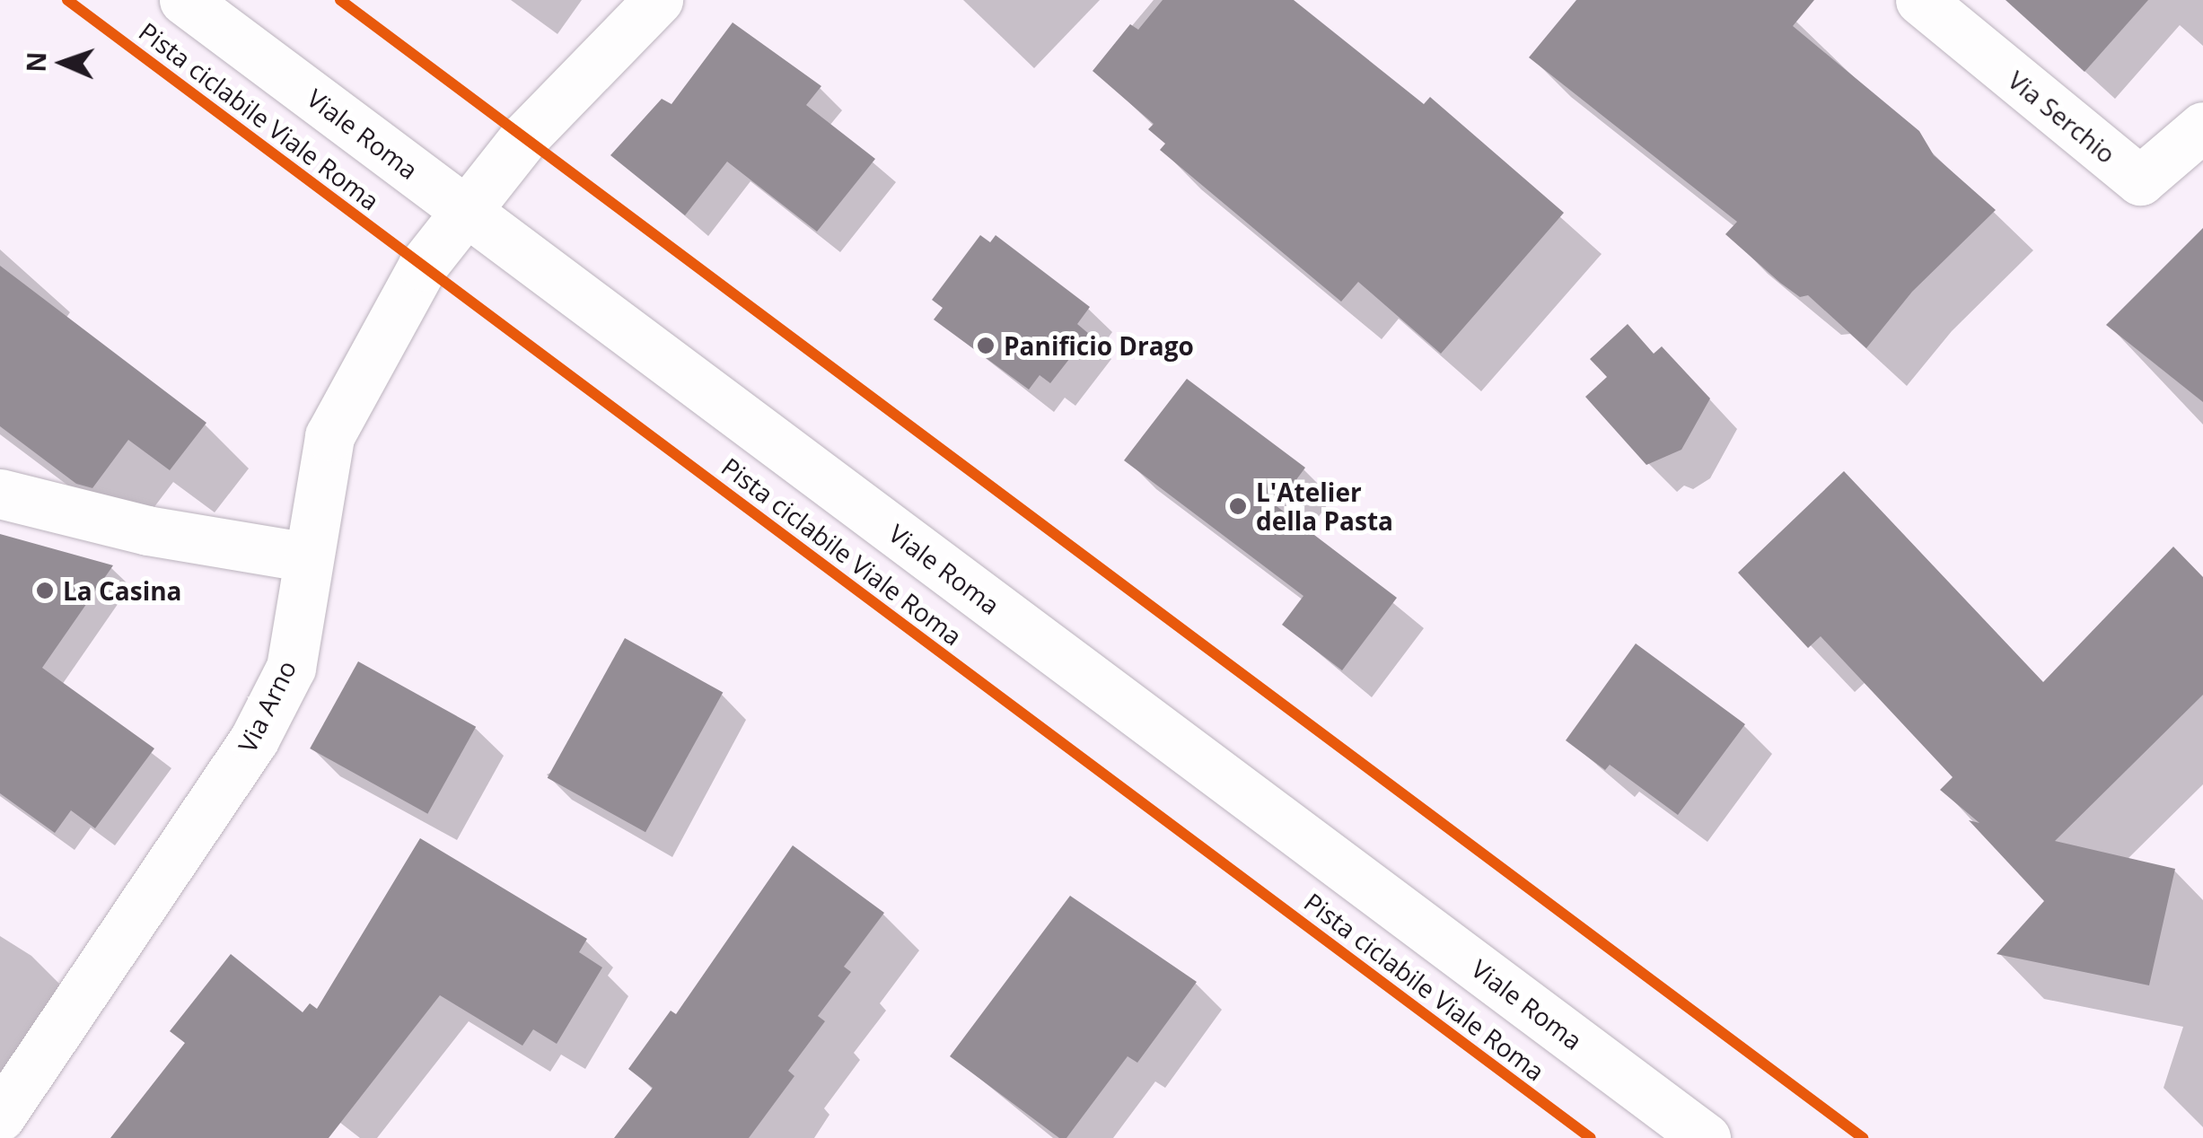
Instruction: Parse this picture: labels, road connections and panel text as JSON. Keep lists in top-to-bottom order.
{
  "streets": {
    "street": ["Via Serchio", "Viale Roma", "Via Arno"],
    "cycle path": ["Pista ciclabile Viale Roma"]
  },
  "crossings": [
    ["Viale Roma", "Via Arno"]
  ],
  "places": ["Panificio Drago", "L'Atelier della Pasta", "La Casina"],
  "north": "left"
}
